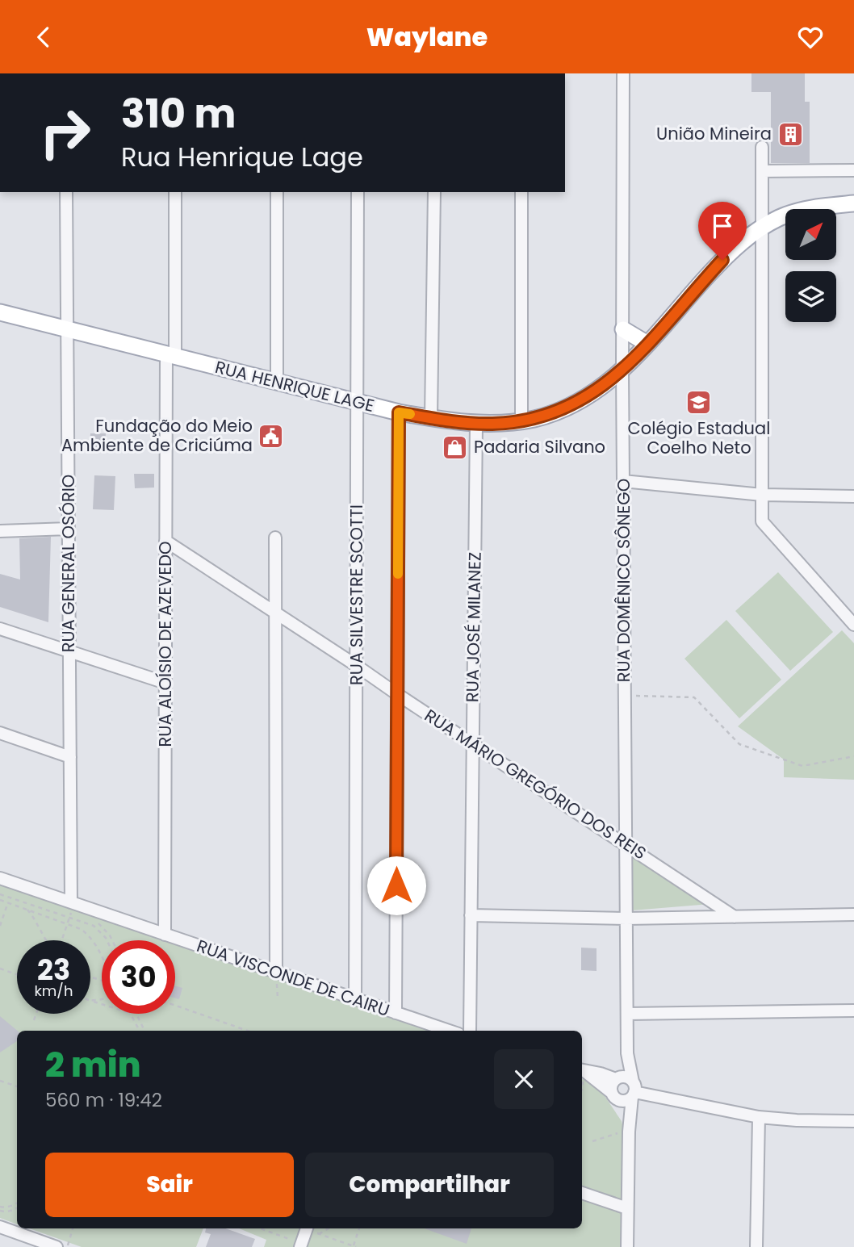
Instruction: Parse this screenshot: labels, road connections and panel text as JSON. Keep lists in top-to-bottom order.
{
  "streets": {
    "main road": ["RUA HENRIQUE LAGE"],
    "street": [
      "RUA GENERAL OSÓRIO",
      "RUA DOMÊNICO SÔNEGO",
      "RUA SILVESTRE SCOTTI",
      "RUA JOSÉ MILANEZ",
      "RUA ALOÍSIO DE AZEVEDO",
      "RUA MÁRIO GREGÓRIO DOS REIS",
      "RUA VISCONDE DE CAIRU"
    ]
  },
  "crossings": [
    ["RUA HENRIQUE LAGE", "RUA GENERAL OSÓRIO"],
    ["RUA HENRIQUE LAGE", "RUA DOMÊNICO SÔNEGO"],
    ["RUA HENRIQUE LAGE", "RUA SILVESTRE SCOTTI"],
    ["RUA HENRIQUE LAGE", "RUA JOSÉ MILANEZ"],
    ["RUA HENRIQUE LAGE", "RUA ALOÍSIO DE AZEVEDO"],
    ["RUA GENERAL OSÓRIO", "RUA VISCONDE DE CAIRU"],
    ["RUA DOMÊNICO SÔNEGO", "RUA MÁRIO GREGÓRIO DOS REIS"],
    ["RUA SILVESTRE SCOTTI", "RUA MÁRIO GREGÓRIO DOS REIS"],
    ["RUA SILVESTRE SCOTTI", "RUA VISCONDE DE CAIRU"],
    ["RUA JOSÉ MILANEZ", "RUA MÁRIO GREGÓRIO DOS REIS"],
    ["RUA ALOÍSIO DE AZEVEDO", "RUA MÁRIO GREGÓRIO DOS REIS"],
    ["RUA ALOÍSIO DE AZEVEDO", "RUA VISCONDE DE CAIRU"]
  ],
  "places": {
    "building": ["União Mineira"],
    "school or university": ["Colégio Estadual Coelho Neto"],
    "public building": ["Fundação do Meio Ambiente de Criciúma"],
    "shop": ["Padaria Silvano"]
  },
  "north": "top right",
  "page": {
    "header": "Waylane",
    "turn": ["310 m", "Rua Henrique Lage"],
    "speed": "23 km/h",
    "limit": "30",
    "heading": ["2 min", "560 m · 19:42"],
    "buttons": ["Sair", "Compartilhar"]
  }
}
